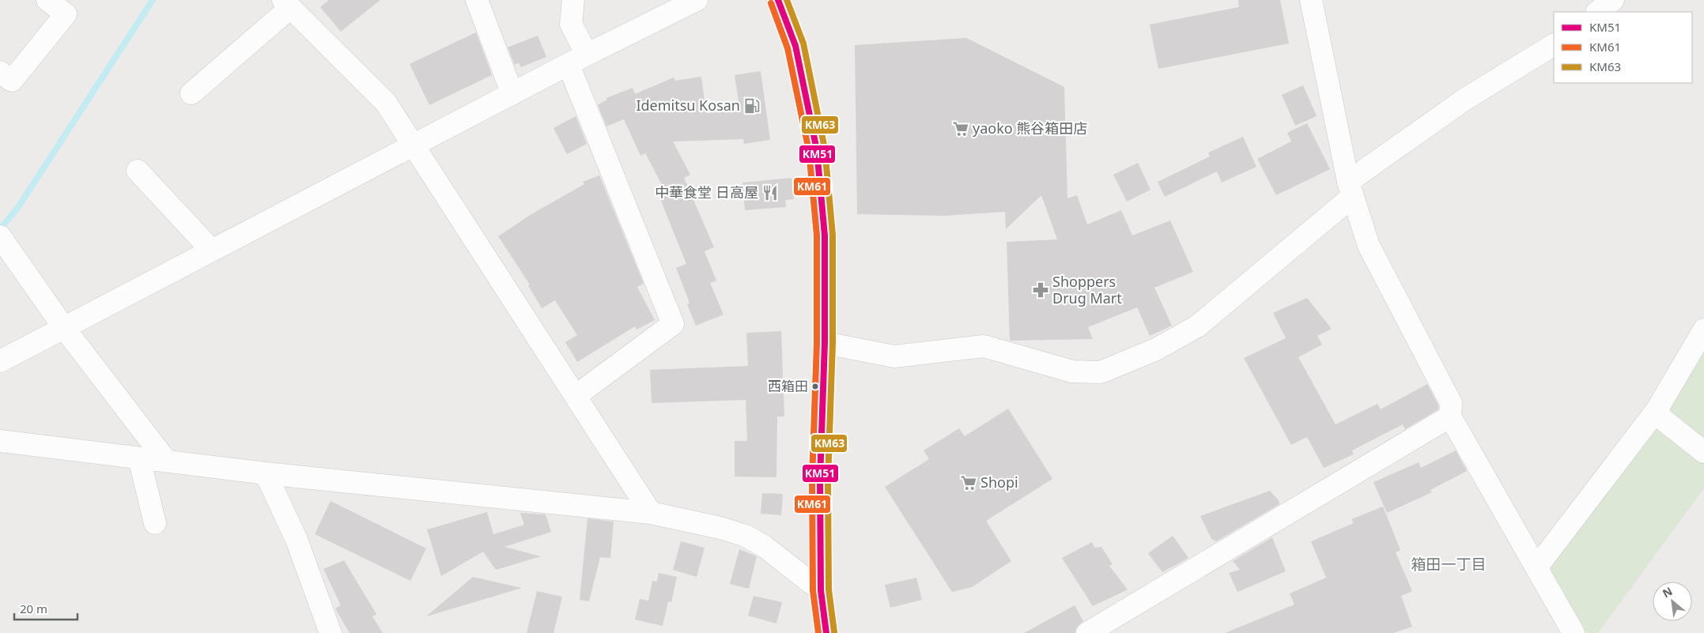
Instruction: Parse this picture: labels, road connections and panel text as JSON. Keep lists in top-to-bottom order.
{
  "districts": ["箱田一丁目"],
  "places": {
    "fuel station": ["Idemitsu Kosan"],
    "supermarket": ["yaoko 熊谷箱田店", "Shopi"],
    "restaurant": ["中華食堂 日高屋"],
    "pharmacy": ["Shoppers Drug Mart"],
    "other": ["西箱田"]
  },
  "lines": ["transit line KM51", "transit line KM63", "transit line KM61"],
  "legend": ["KM51", "KM61", "KM63"],
  "scale_bar": "20 m",
  "north": "top left"
}
